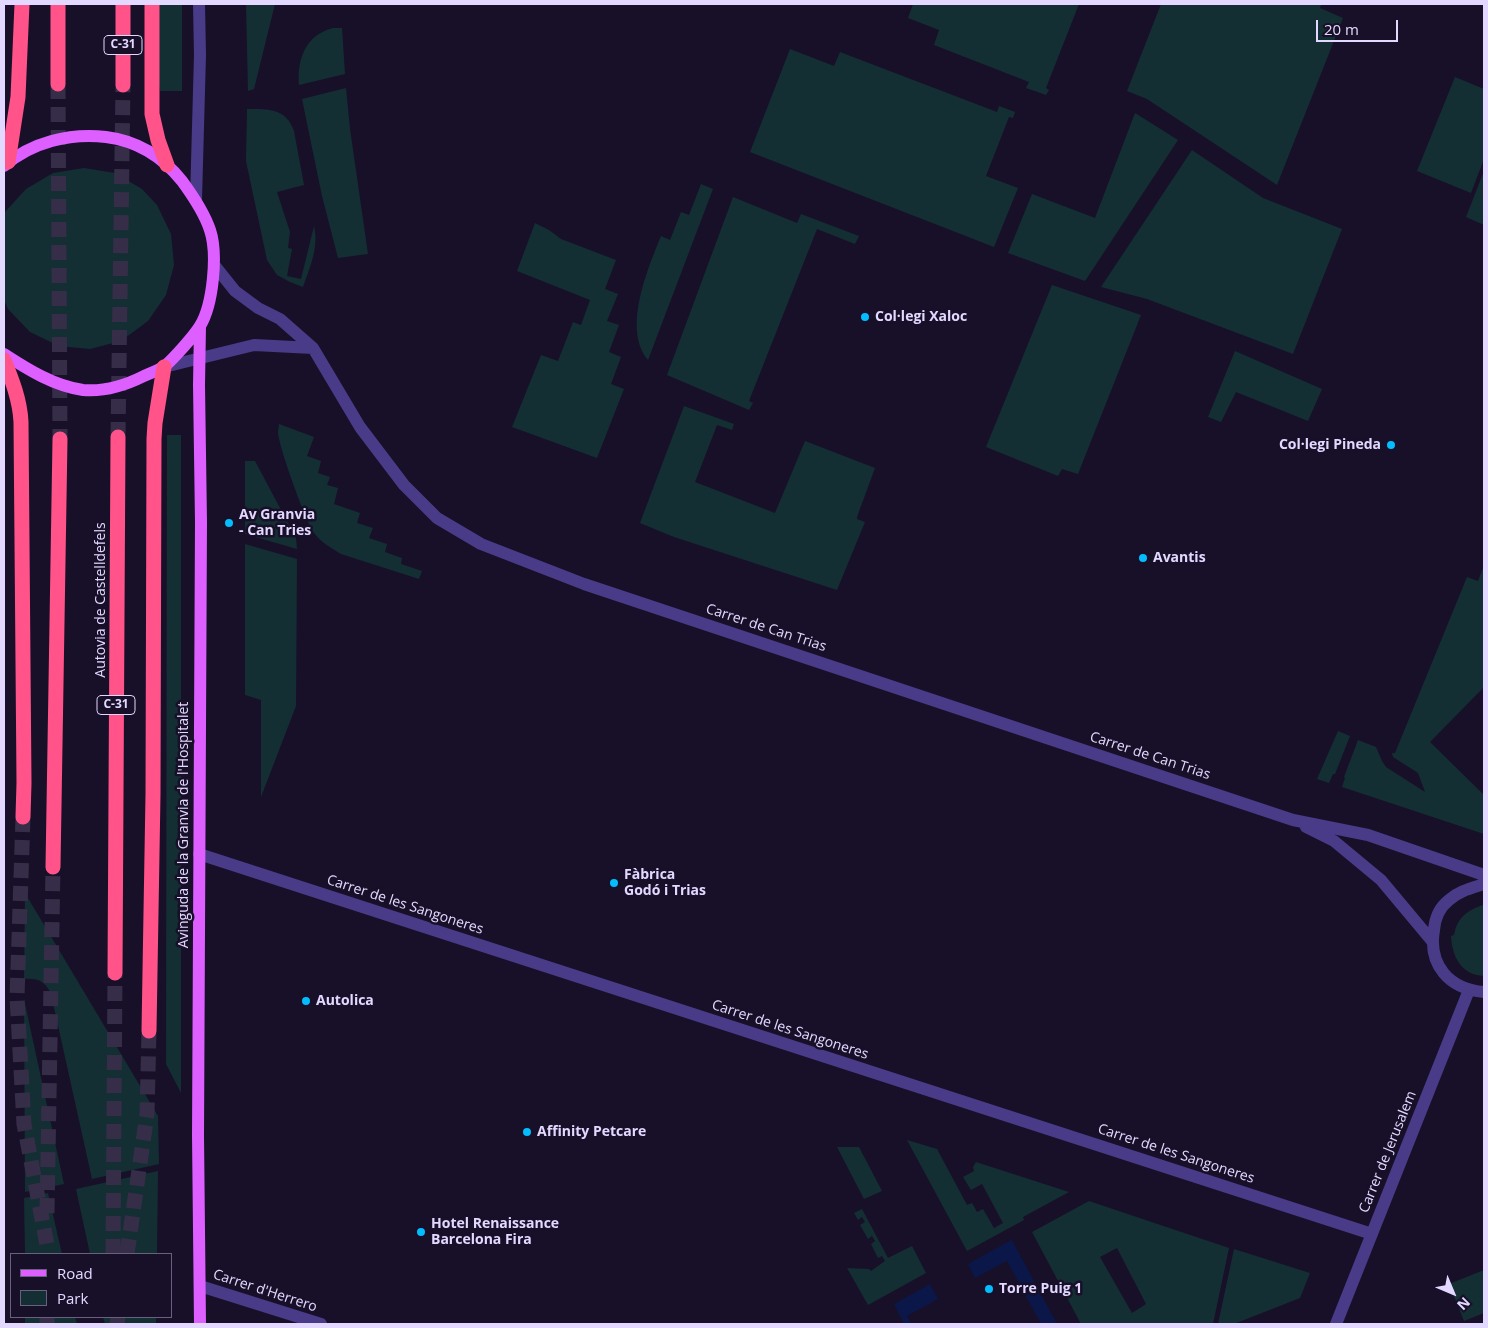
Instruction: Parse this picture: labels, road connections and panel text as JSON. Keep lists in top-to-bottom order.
{
  "streets": {
    "highway": ["C-31", "Autovia de Castelldefels"],
    "main road": ["Avinguda de la Granvia de l'Hospitalet"],
    "street": [
      "Carrer de Can Trias",
      "Carrer de les Sangoneres",
      "Carrer de Jerusalem",
      "Carrer d'Herrero"
    ]
  },
  "crossings": [
    ["Avinguda de la Granvia de l'Hospitalet", "Carrer de les Sangoneres"],
    ["Avinguda de la Granvia de l'Hospitalet", "Carrer d'Herrero"],
    ["Carrer de les Sangoneres", "Carrer de Jerusalem"]
  ],
  "places": [
    "Col·legi Xaloc",
    "Col·legi Pineda",
    "Av Granvia - Can Tries",
    "Avantis",
    "Fàbrica Godó i Trias",
    "Autolica",
    "Affinity Petcare",
    "Hotel Renaissance Barcelona Fira",
    "Torre Puig 1"
  ],
  "legend": ["Road", "Park"],
  "scale_bar": "20 m",
  "north": "bottom right"
}
